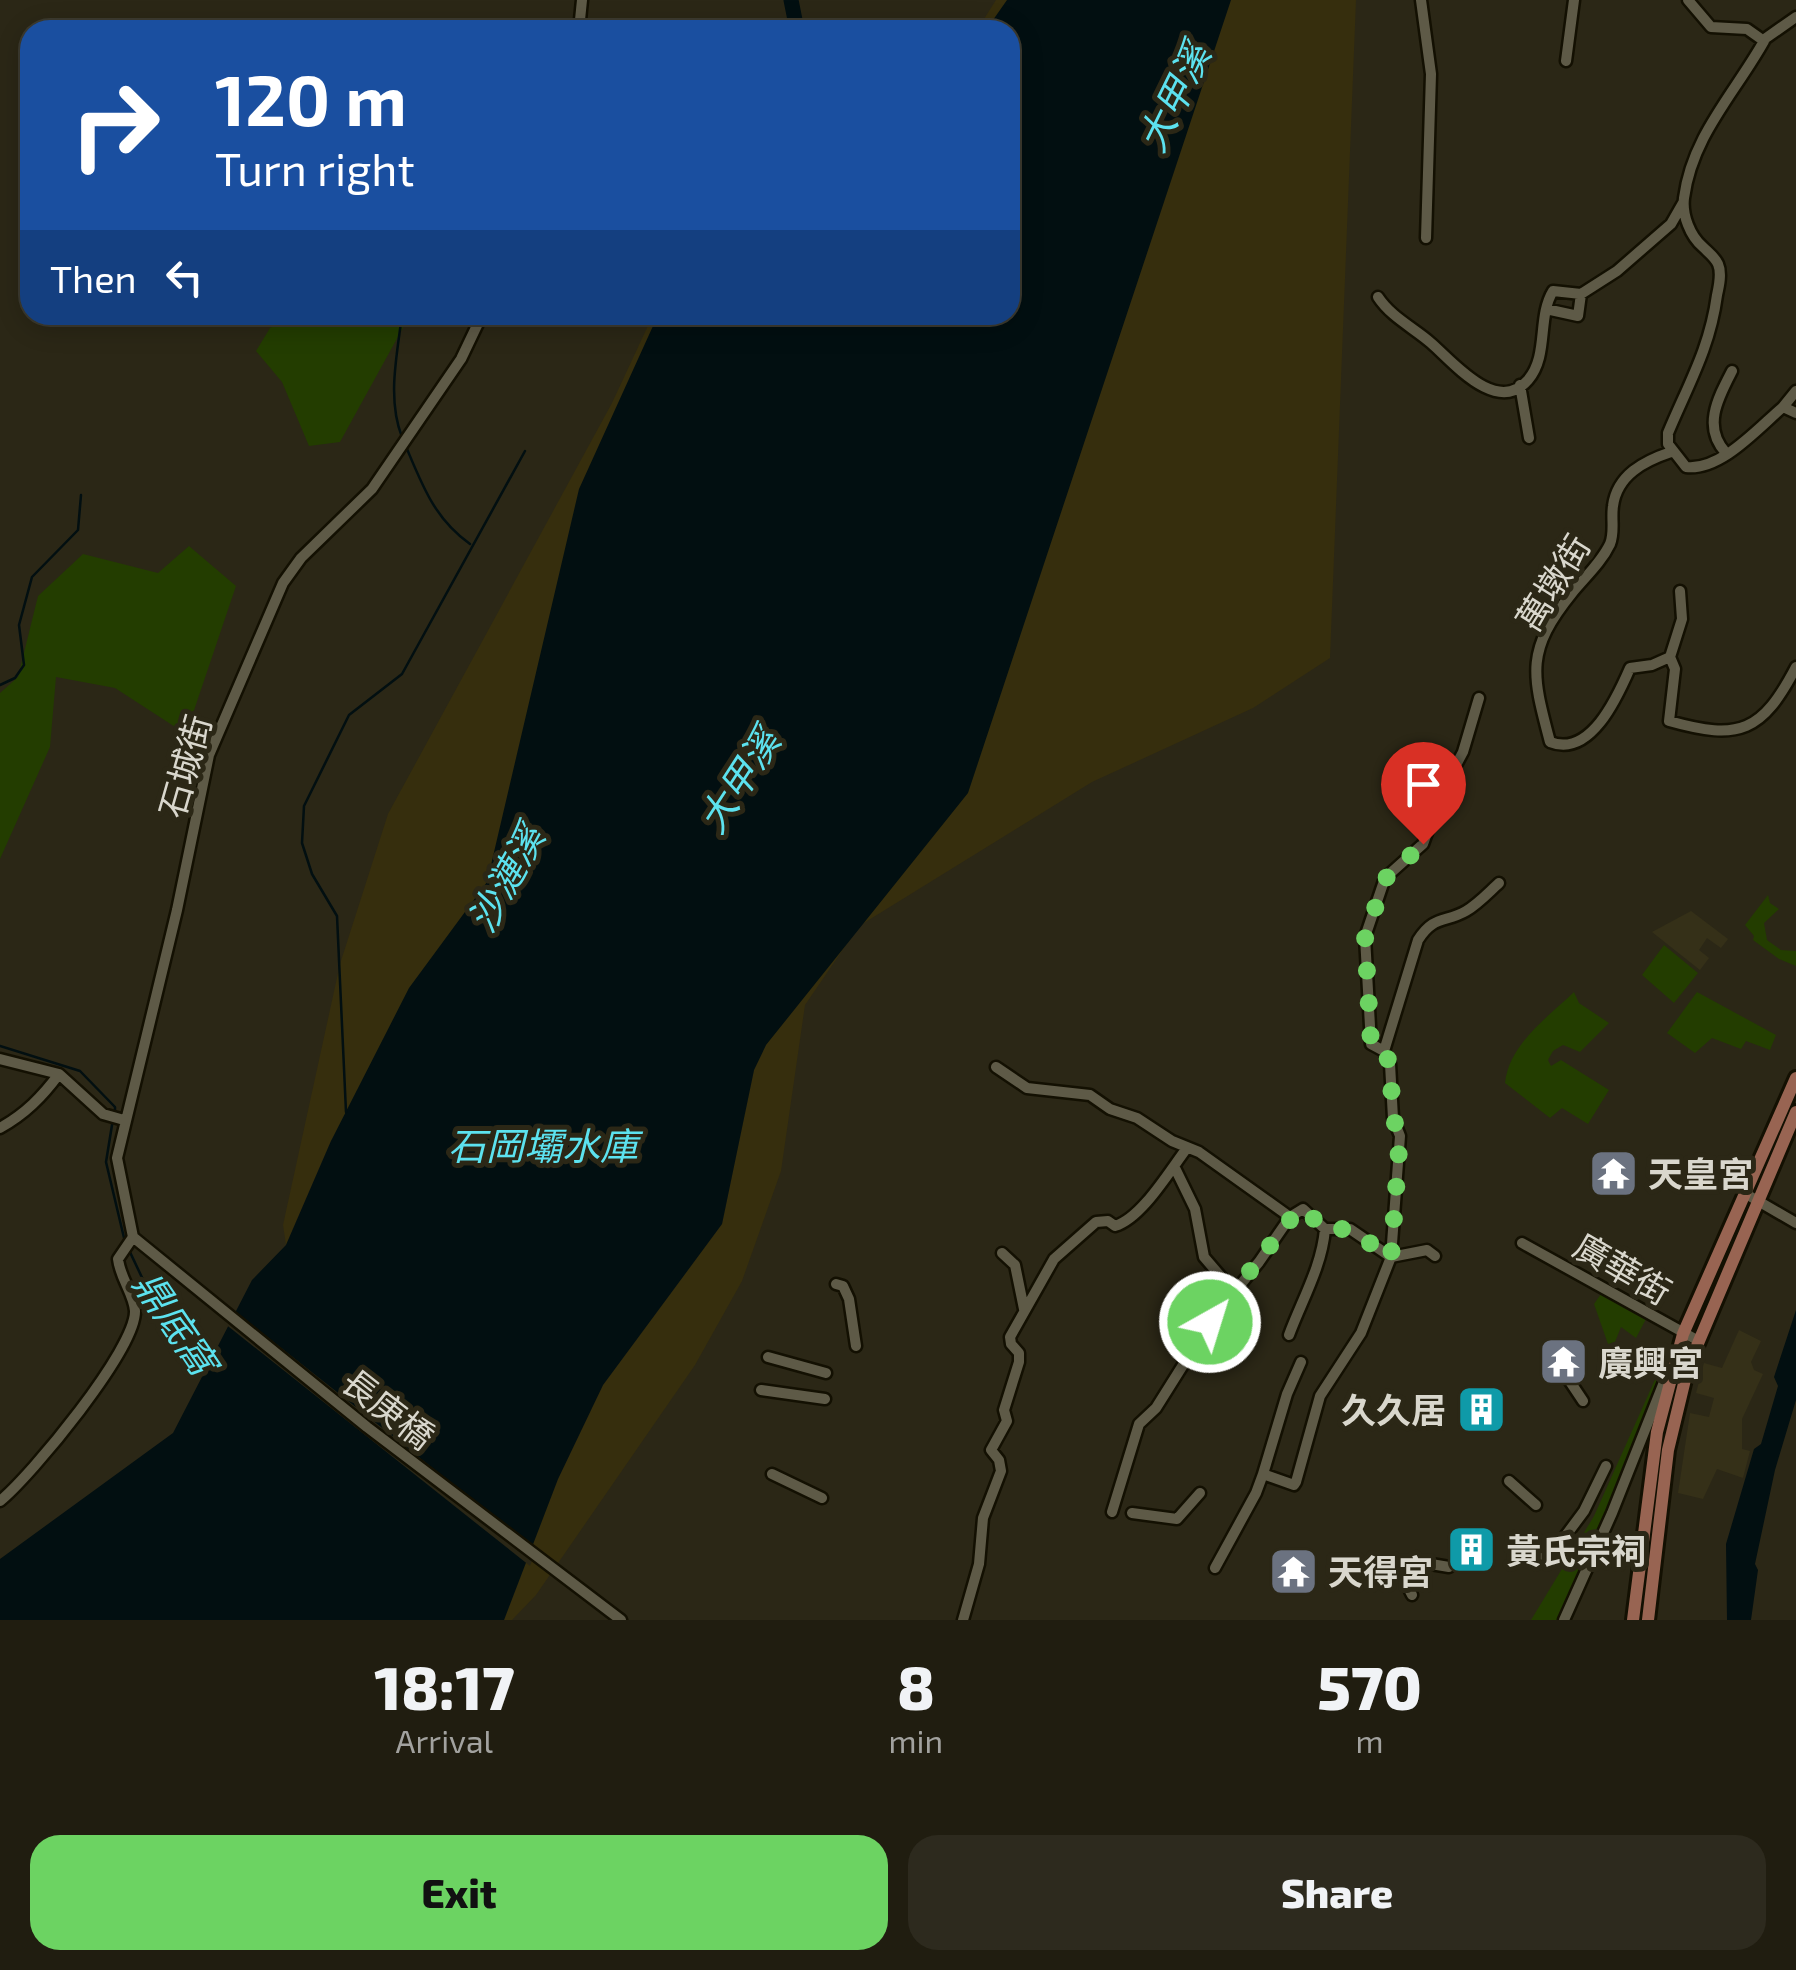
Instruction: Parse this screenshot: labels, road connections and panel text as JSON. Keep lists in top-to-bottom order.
{
  "streets": {
    "street": [
      "萬墩街",
      "石城街",
      "廣華街",
      "長庚橋"
    ]
  },
  "crossings": [
    ["石城街", "長庚橋"]
  ],
  "water": [
    "大甲溪",
    "沙漣溪",
    "石岡壩水庫",
    "鼎底窩"
  ],
  "places": {
    "temple": ["天皇宮", "廣興宮", "天得宮"],
    "building": ["久久居", "黃氏宗祠"]
  },
  "page": {
    "turn": ["120 m", "Turn right"],
    "then": "Then",
    "eta": [
      "18:17",
      "Arrival",
      "8",
      "min",
      "570",
      "m"
    ],
    "buttons": ["Exit", "Share"]
  }
}
